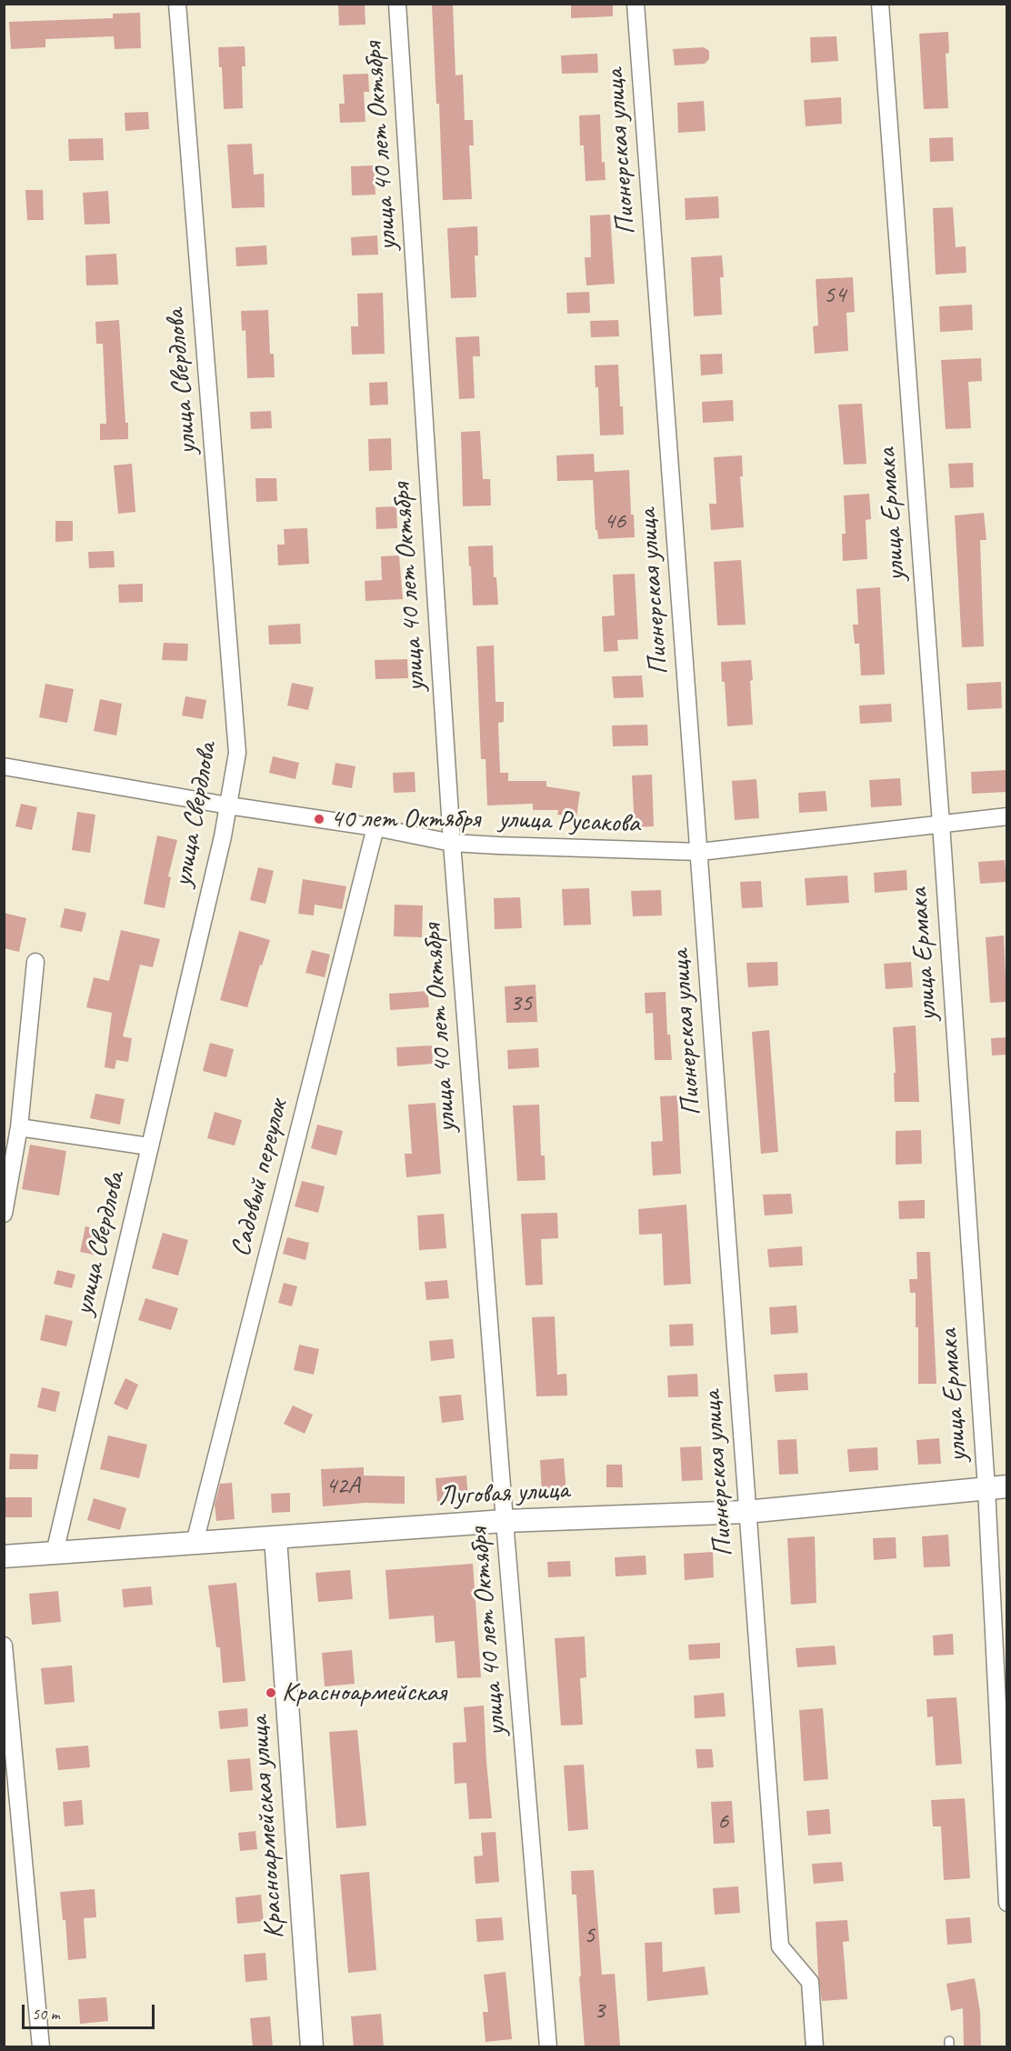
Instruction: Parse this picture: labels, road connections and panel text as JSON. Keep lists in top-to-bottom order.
{
  "streets": {
    "main road": ["Луговая улица", "Красноармейская улица"],
    "street": [
      "улица 40 лет Октября",
      "Пионерская улица",
      "улица Свердлова",
      "улица Ермака",
      "улица Русакова",
      "Садовый переулок"
    ]
  },
  "crossings": [
    ["улица 40 лет Октября", "улица Русакова"],
    ["улица 40 лет Октября", "Луговая улица"],
    ["Пионерская улица", "улица Русакова"],
    ["Пионерская улица", "Луговая улица"],
    ["улица Свердлова", "улица Русакова"],
    ["улица Свердлова", "Луговая улица"],
    ["улица Ермака", "улица Русакова"],
    ["улица Ермака", "Луговая улица"],
    ["улица Русакова", "Садовый переулок"],
    ["Садовый переулок", "Луговая улица"],
    ["Луговая улица", "Красноармейская улица"]
  ],
  "places": ["40 лет Октября", "Красноармейская"],
  "house_numbers": [
    "54",
    "46",
    "35",
    "42А",
    "6",
    "5",
    "3"
  ],
  "scale_bar": "50 m"
}
